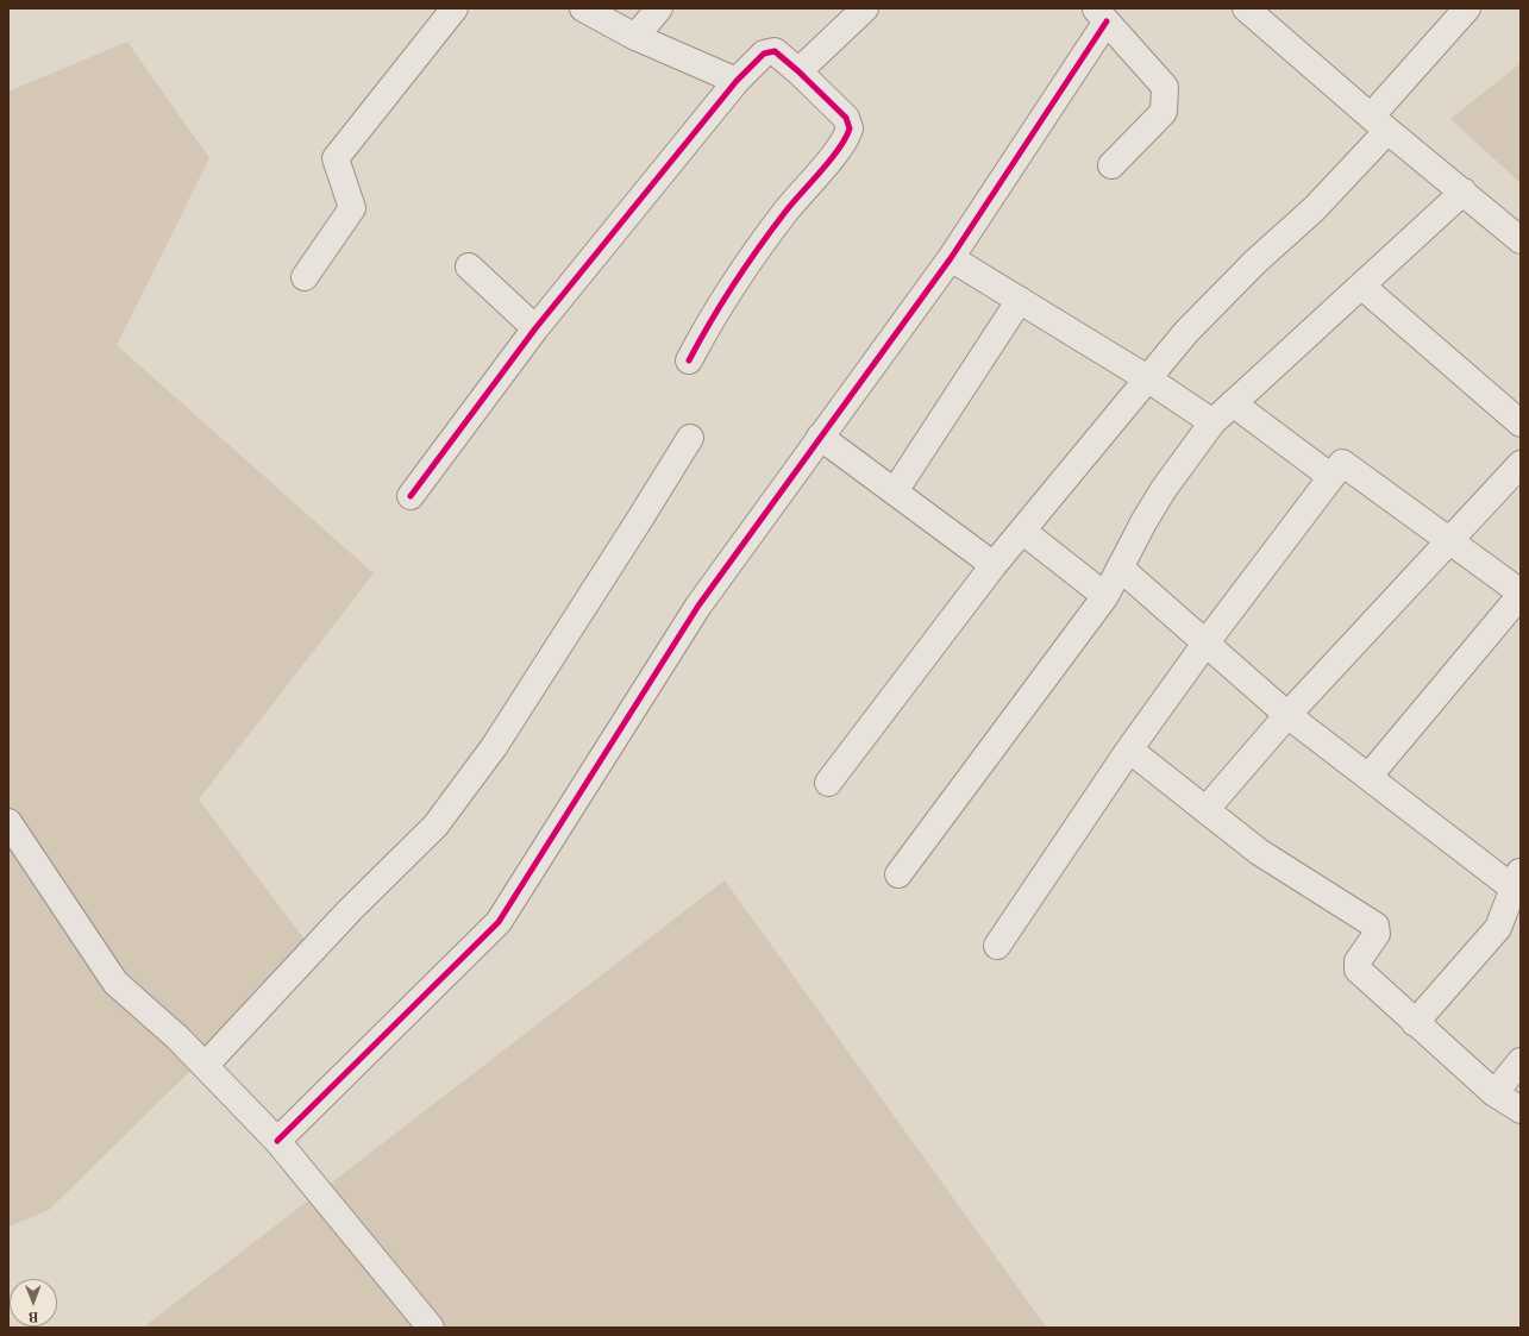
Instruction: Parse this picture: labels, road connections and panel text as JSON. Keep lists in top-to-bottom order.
{
  "north": "bottom"
}
